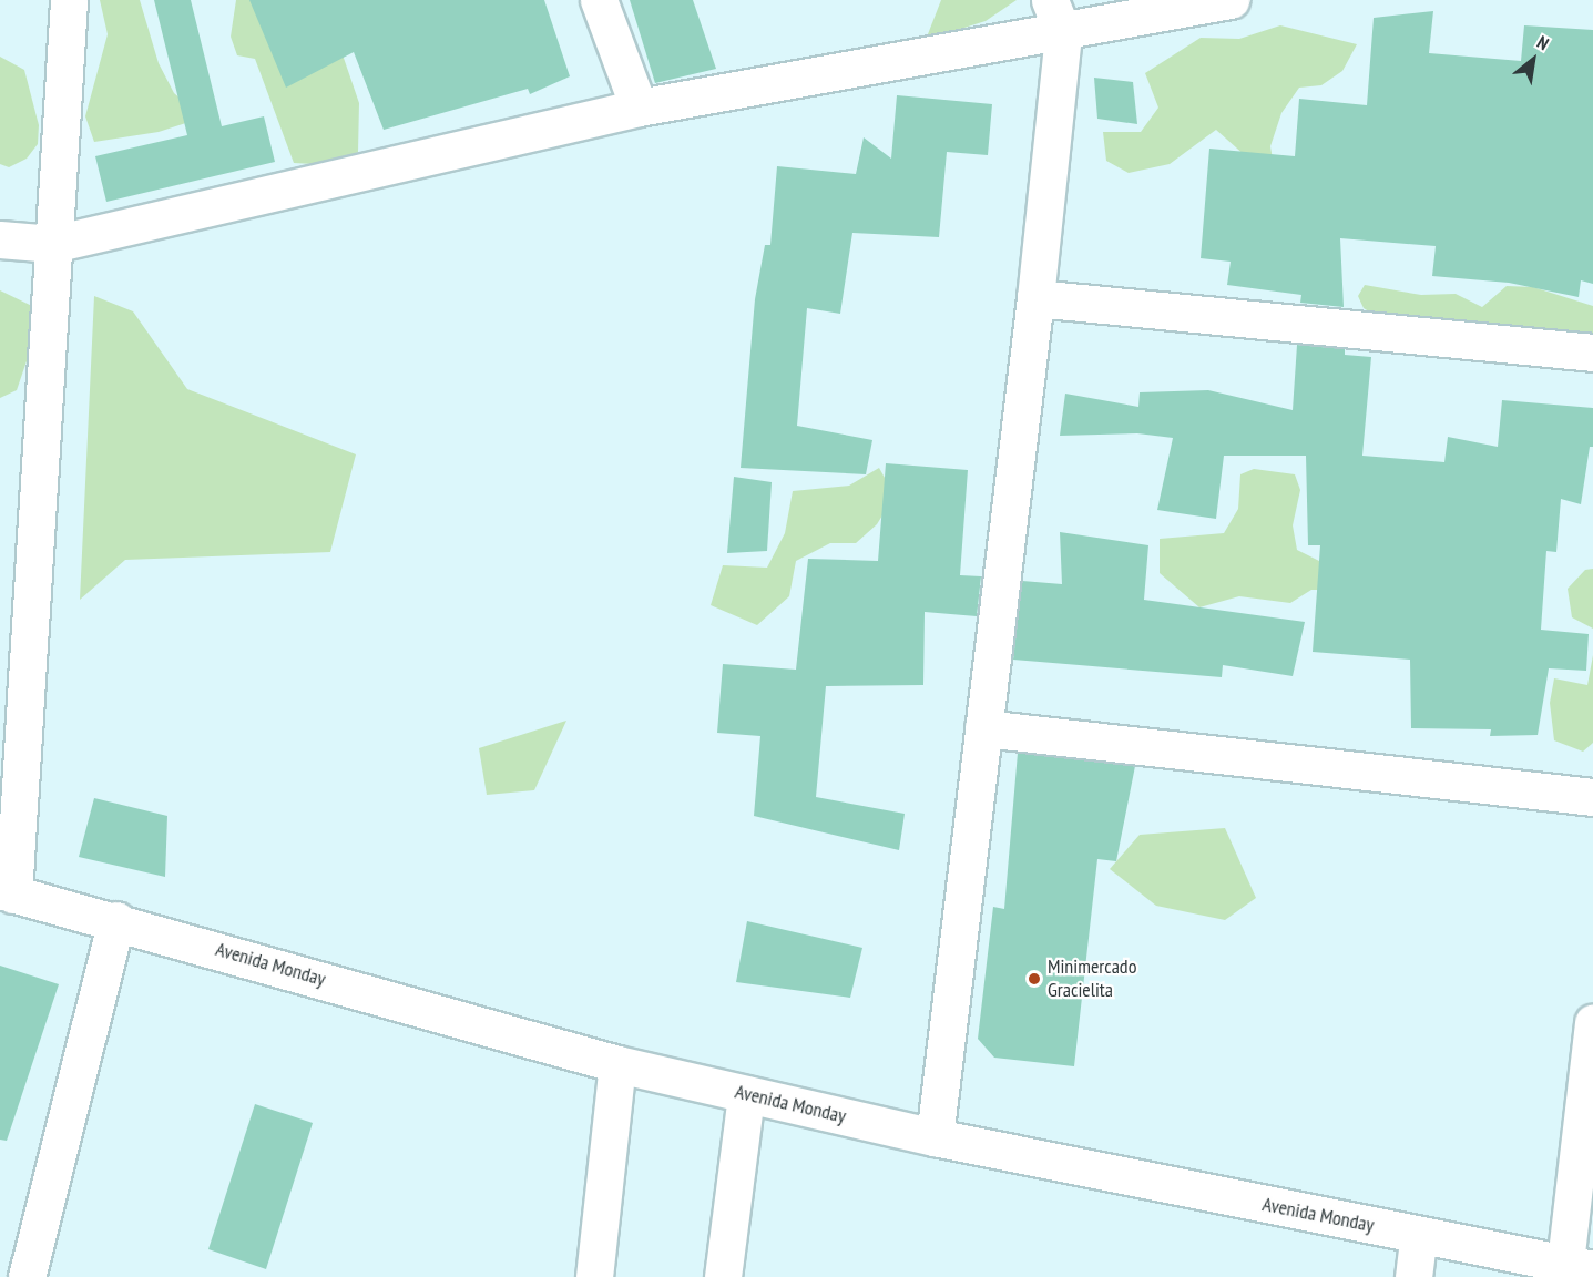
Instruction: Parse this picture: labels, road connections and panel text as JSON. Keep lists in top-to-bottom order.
{
  "streets": {
    "street": ["Avenida Monday"]
  },
  "places": ["Minimercado Gracielita"],
  "north": "top right"
}
